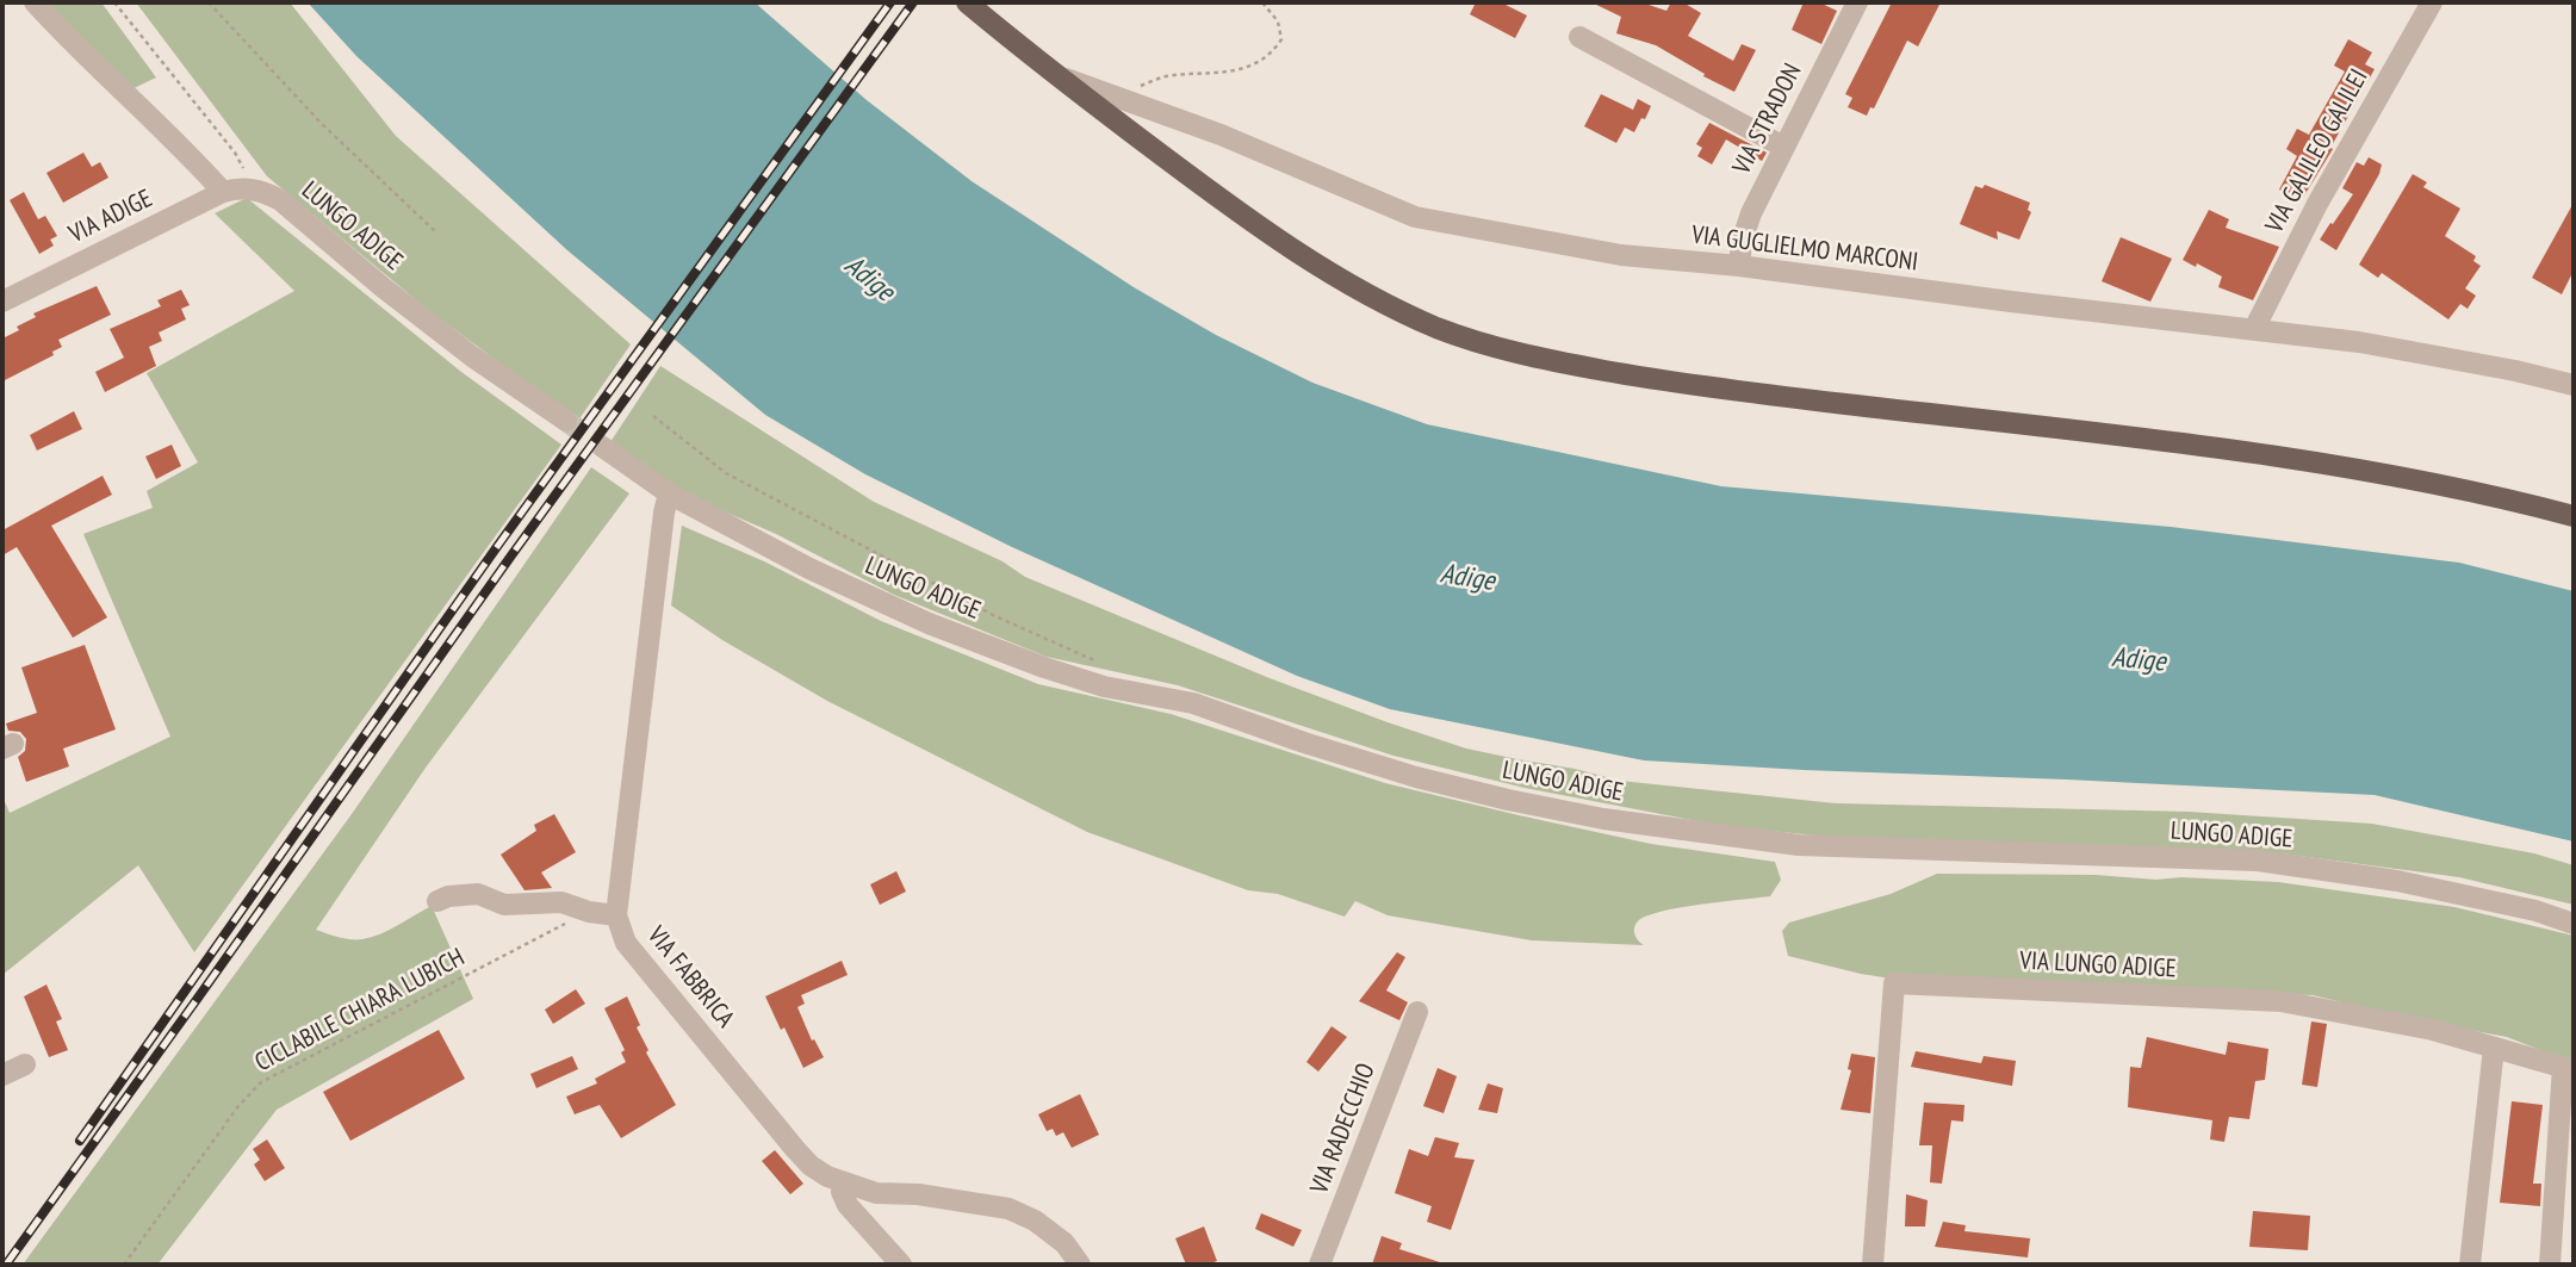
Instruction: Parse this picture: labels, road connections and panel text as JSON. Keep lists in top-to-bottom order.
{
  "streets": {
    "street": [
      "VIA STRADON",
      "VIA GALILEO GALILEI",
      "VIA ADIGE",
      "LUNGO ADIGE",
      "VIA GUGLIELMO MARCONI",
      "VIA LUNGO ADIGE",
      "VIA FABBRICA",
      "VIA RADECCHIO"
    ],
    "path": ["CICLABILE CHIARA LUBICH"]
  },
  "crossings": [
    ["VIA STRADON", "VIA GUGLIELMO MARCONI"],
    ["VIA GALILEO GALILEI", "VIA GUGLIELMO MARCONI"],
    ["VIA ADIGE", "LUNGO ADIGE"],
    ["LUNGO ADIGE", "VIA FABBRICA"]
  ],
  "water": ["Adige"]
}
